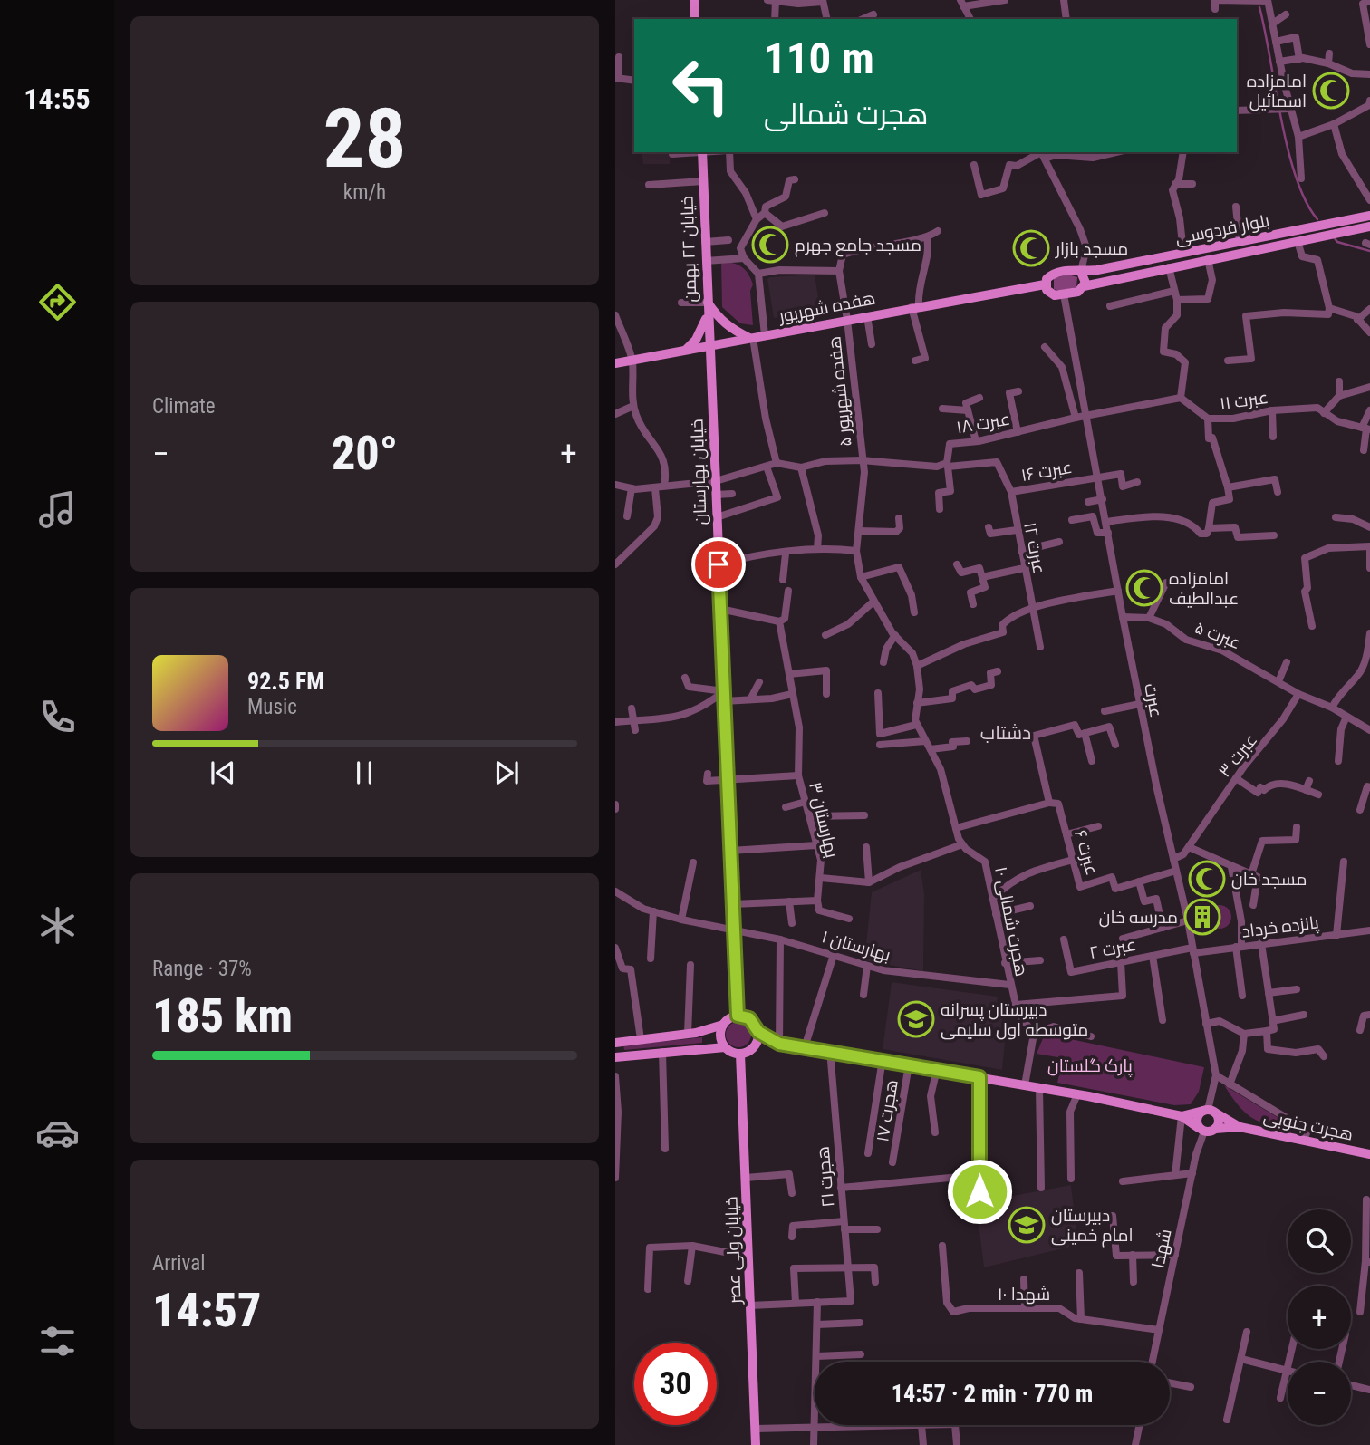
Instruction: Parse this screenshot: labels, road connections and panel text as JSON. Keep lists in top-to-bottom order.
{
  "streets": {
    "main road": [
      "بلوار فردوسی",
      "خیابان ۲۲ بهمن",
      "هفده شهریور",
      "خیابان بهارستان",
      "هجرت جنوبی",
      "خیابان ولی عصر"
    ],
    "street": [
      "هفده شهریور ۵",
      "عبرت ۱۱",
      "عبرت ۱۸",
      "عبرت ۱۶",
      "عبرت ۱۲",
      "عبرت ۵",
      "عبرت",
      "عبرت ۳",
      "بهارستان ۳",
      "عبرت ۶",
      "هجرت شمالی ۱۰",
      "پانزده خرداد",
      "بهارستان ۱",
      "عبرت ۲",
      "هجرت ۱۷",
      "هجرت ۲۱",
      "شهدا",
      "شهدا ۱۰"
    ]
  },
  "crossings": [
    ["بلوار فردوسی", "هفده شهریور"],
    ["بلوار فردوسی", "عبرت"],
    ["خیابان ۲۲ بهمن", "هفده شهریور"],
    ["خیابان ۲۲ بهمن", "خیابان بهارستان"],
    ["هفده شهریور", "هفده شهریور ۵"],
    ["هفده شهریور", "خیابان بهارستان"],
    ["عبرت ۱۸", "عبرت ۱۶"],
    ["عبرت ۱۸", "عبرت"],
    ["عبرت ۱۶", "عبرت ۱۲"],
    ["عبرت ۱۶", "عبرت"],
    ["خیابان بهارستان", "بهارستان ۱"],
    ["خیابان بهارستان", "خیابان ولی عصر"],
    ["عبرت ۵", "عبرت"],
    ["عبرت ۵", "عبرت ۳"],
    ["عبرت", "عبرت ۳"],
    ["عبرت", "عبرت ۶"],
    ["عبرت", "پانزده خرداد"],
    ["عبرت", "عبرت ۲"],
    ["هجرت شمالی ۱۰", "بهارستان ۱"],
    ["پانزده خرداد", "عبرت ۲"],
    ["شهدا", "شهدا ۱۰"]
  ],
  "districts": ["دشتاب"],
  "parks": ["پارک گلستان"],
  "places": {
    "mosque": [
      "امامزاده اسمائیل",
      "مسجد جامع جهرم",
      "مسجد بازار",
      "امامزاده عبدالطیف",
      "مسجد خان"
    ],
    "building": ["مدرسه خان"],
    "school or university": ["دبیرستان پسرانه متوسطه اول سلیمی", "دبیرستان امام خمینی"]
  },
  "page": {
    "tabs": "14:55",
    "tile": [
      ["28", "km/h"],
      "Climate",
      ["Range · 37%", "185 km"],
      ["Arrival", "14:57"]
    ],
    "turn": ["110 m", "هجرت شمالی"],
    "heat": ["−", "20°", "+"],
    "song": ["92.5 FM", "Music"],
    "map_buttons": ["+", "−"],
    "limit": "30",
    "trip": "14:57 · 2 min · 770 m"
  }
}
